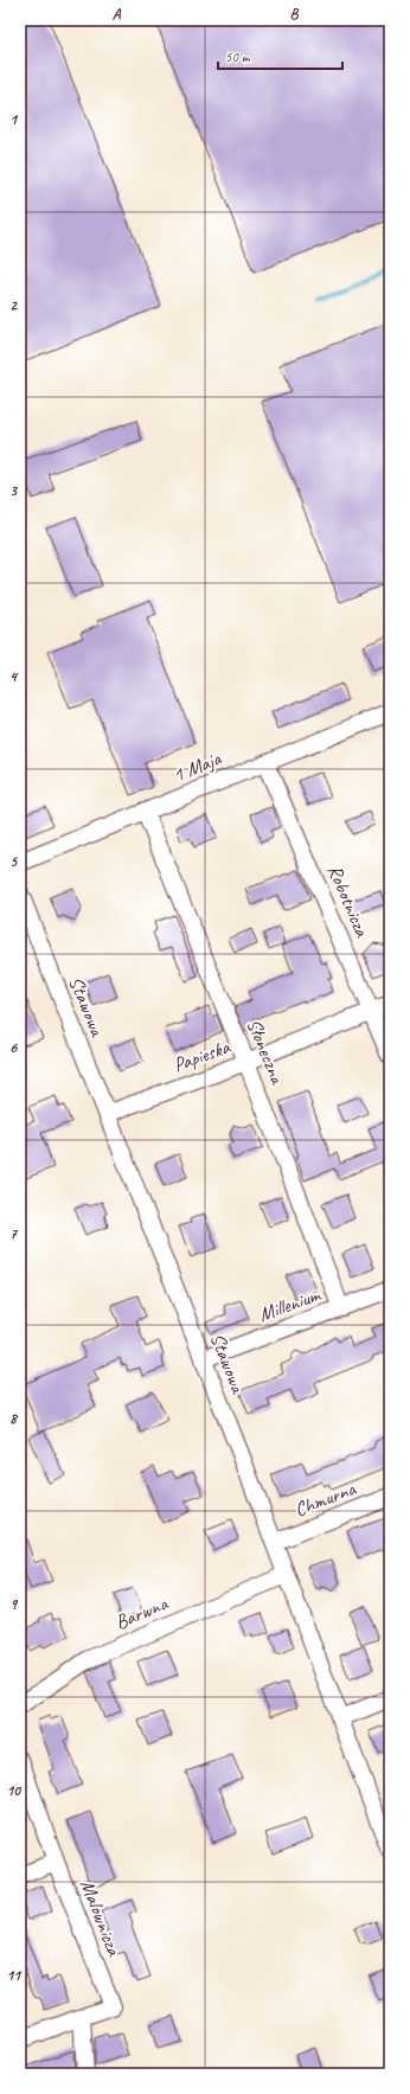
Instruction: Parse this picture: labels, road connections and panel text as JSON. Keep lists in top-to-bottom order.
{
  "streets": {
    "street": [
      "1 Maja",
      "Robotnicza",
      "Stawowa",
      "Słoneczna",
      "Papieska",
      "Millenium",
      "Chmurna",
      "Barwna",
      "Malownicza"
    ]
  },
  "crossings": [
    ["1 Maja", "Robotnicza"],
    ["1 Maja", "Słoneczna"],
    ["Robotnicza", "Papieska"],
    ["Stawowa", "Papieska"],
    ["Stawowa", "Millenium"],
    ["Stawowa", "Chmurna"],
    ["Stawowa", "Barwna"],
    ["Słoneczna", "Papieska"],
    ["Słoneczna", "Millenium"]
  ],
  "scale_bar": "50 m",
  "grid": {
    "columns": ["A", "B"],
    "rows": [
      "1",
      "2",
      "3",
      "4",
      "5",
      "6",
      "7",
      "8",
      "9",
      "10",
      "11"
    ]
  }
}
